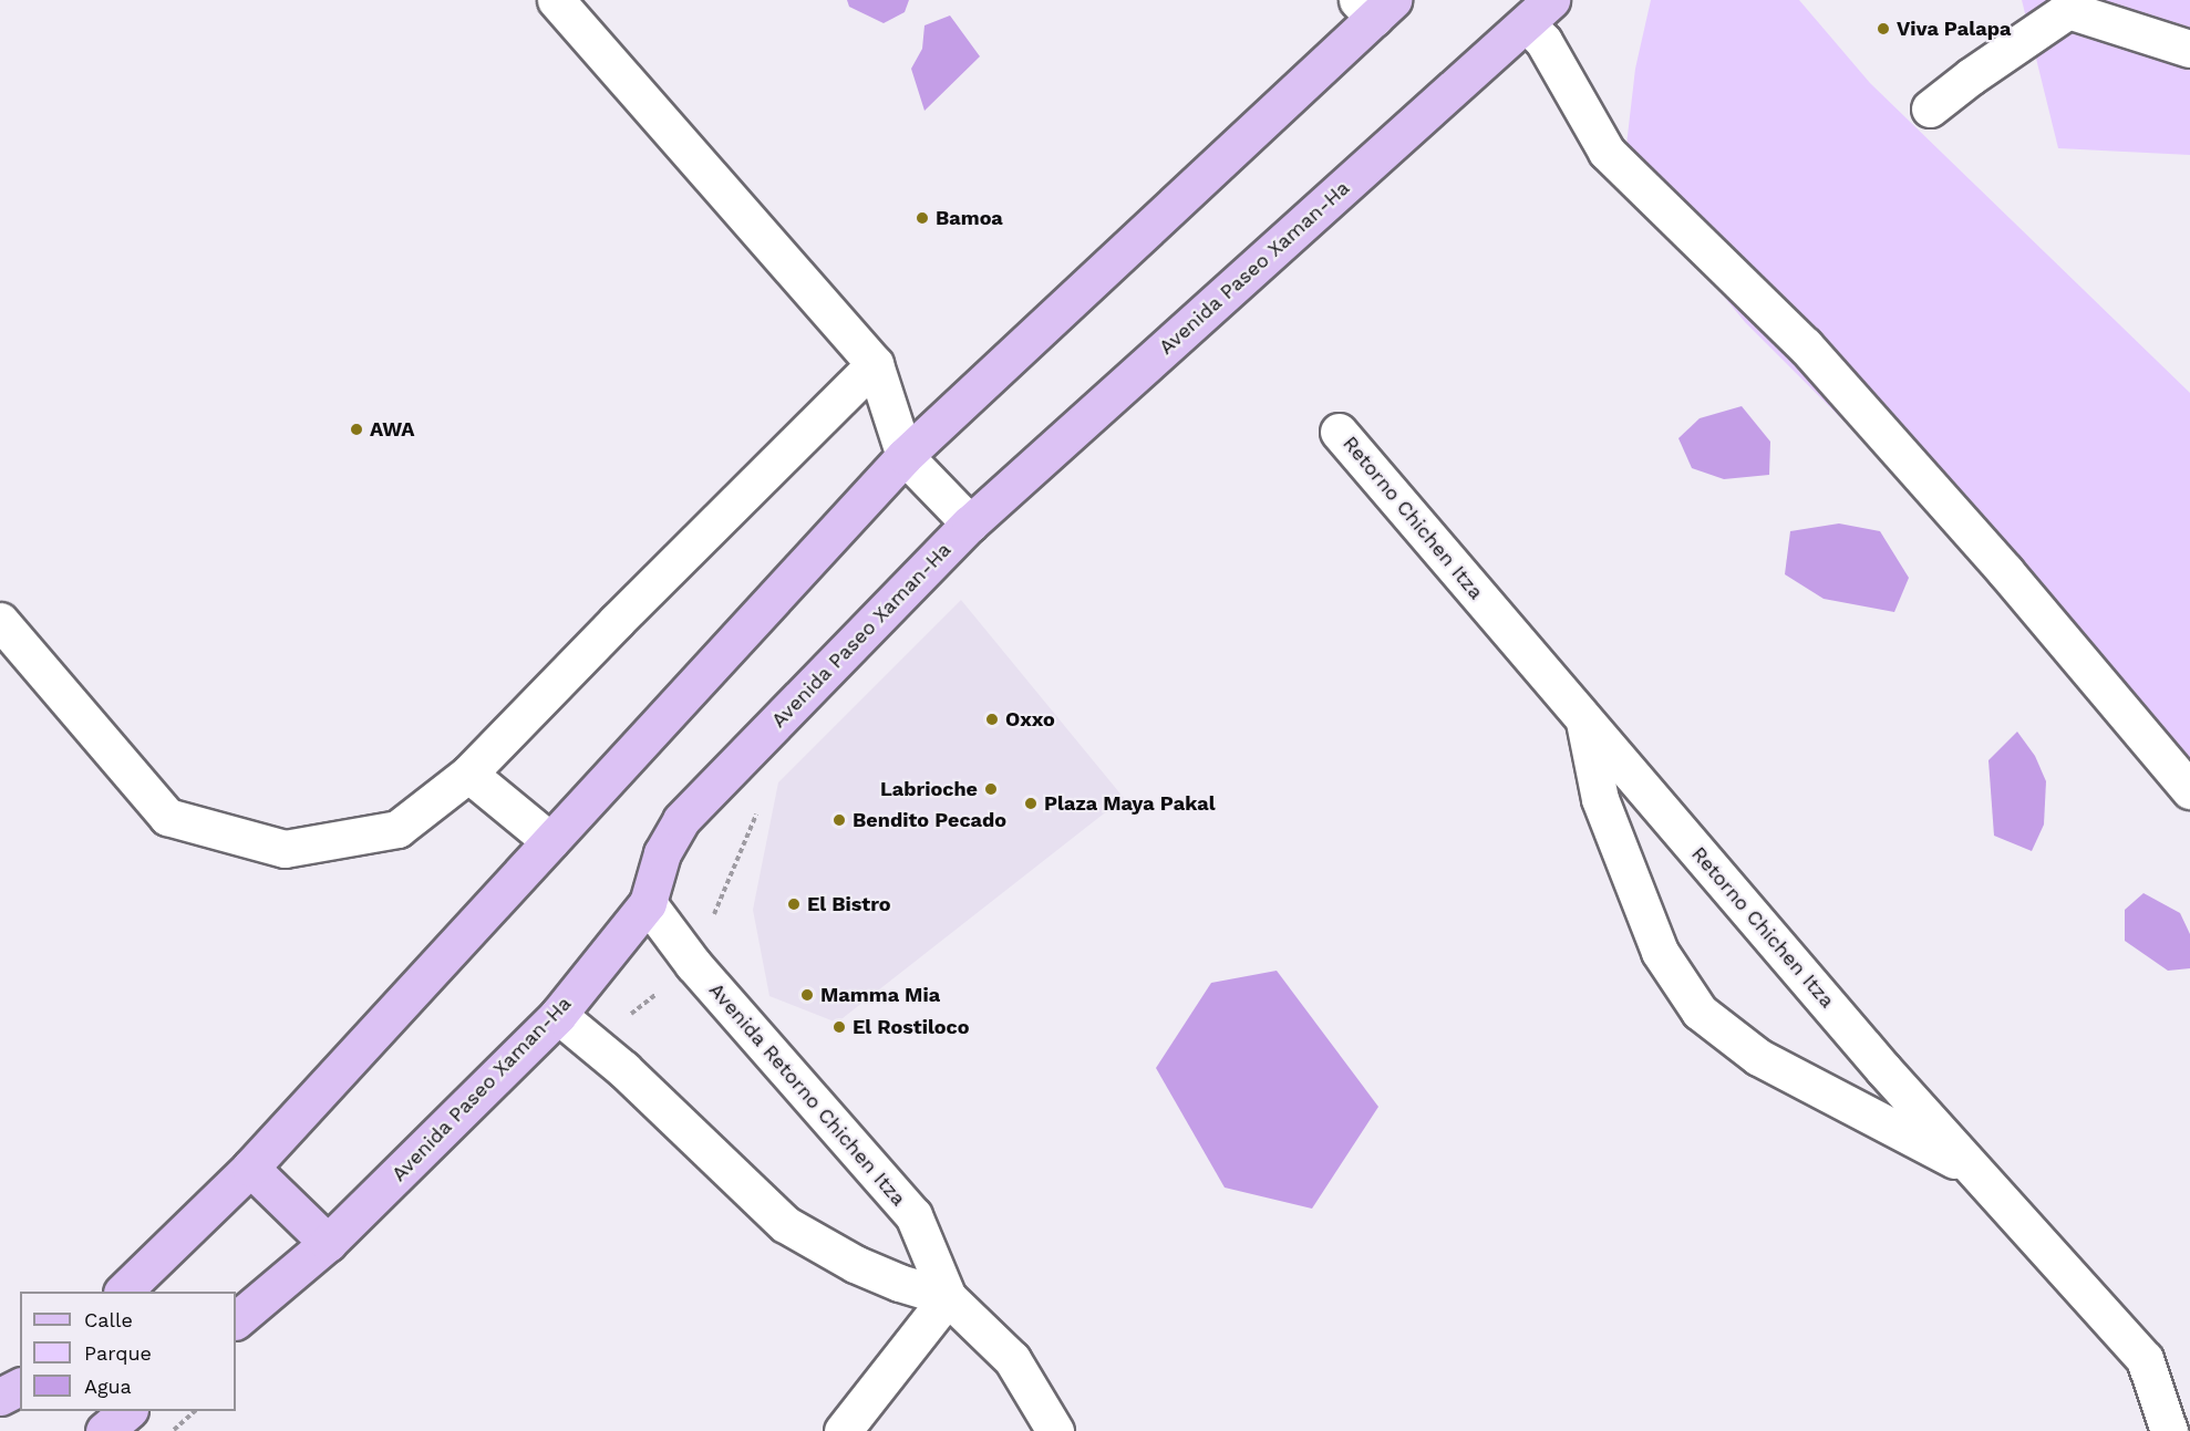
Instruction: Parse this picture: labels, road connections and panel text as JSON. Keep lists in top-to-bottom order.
{
  "streets": {
    "main road": ["Avenida Paseo Xaman-Ha"],
    "street": ["Retorno Chichen Itza", "Avenida Retorno Chichen Itza"]
  },
  "crossings": [
    ["Avenida Paseo Xaman-Ha", "Avenida Retorno Chichen Itza"]
  ],
  "places": [
    "Viva Palapa",
    "Bamoa",
    "AWA",
    "Oxxo",
    "Labrioche",
    "Plaza Maya Pakal",
    "Bendito Pecado",
    "El Bistro",
    "Mamma Mia",
    "El Rostiloco"
  ],
  "legend": ["Calle", "Parque", "Agua"]
}
